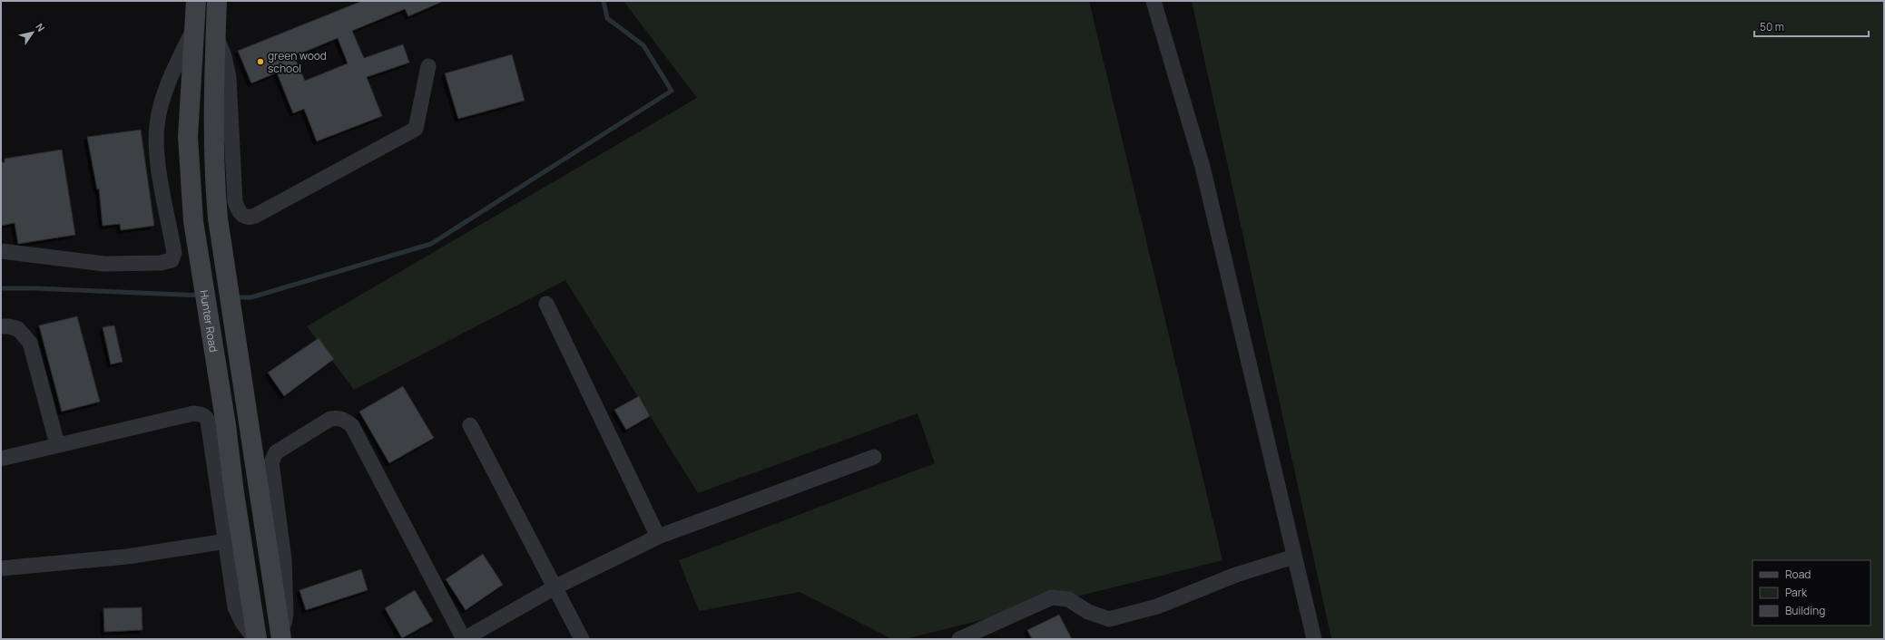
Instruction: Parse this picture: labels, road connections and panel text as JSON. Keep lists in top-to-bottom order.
{
  "streets": {
    "street": ["Hunter Road"]
  },
  "places": ["green wood school"],
  "legend": ["Road", "Park", "Building"],
  "scale_bar": "50 m",
  "north": "top right"
}
